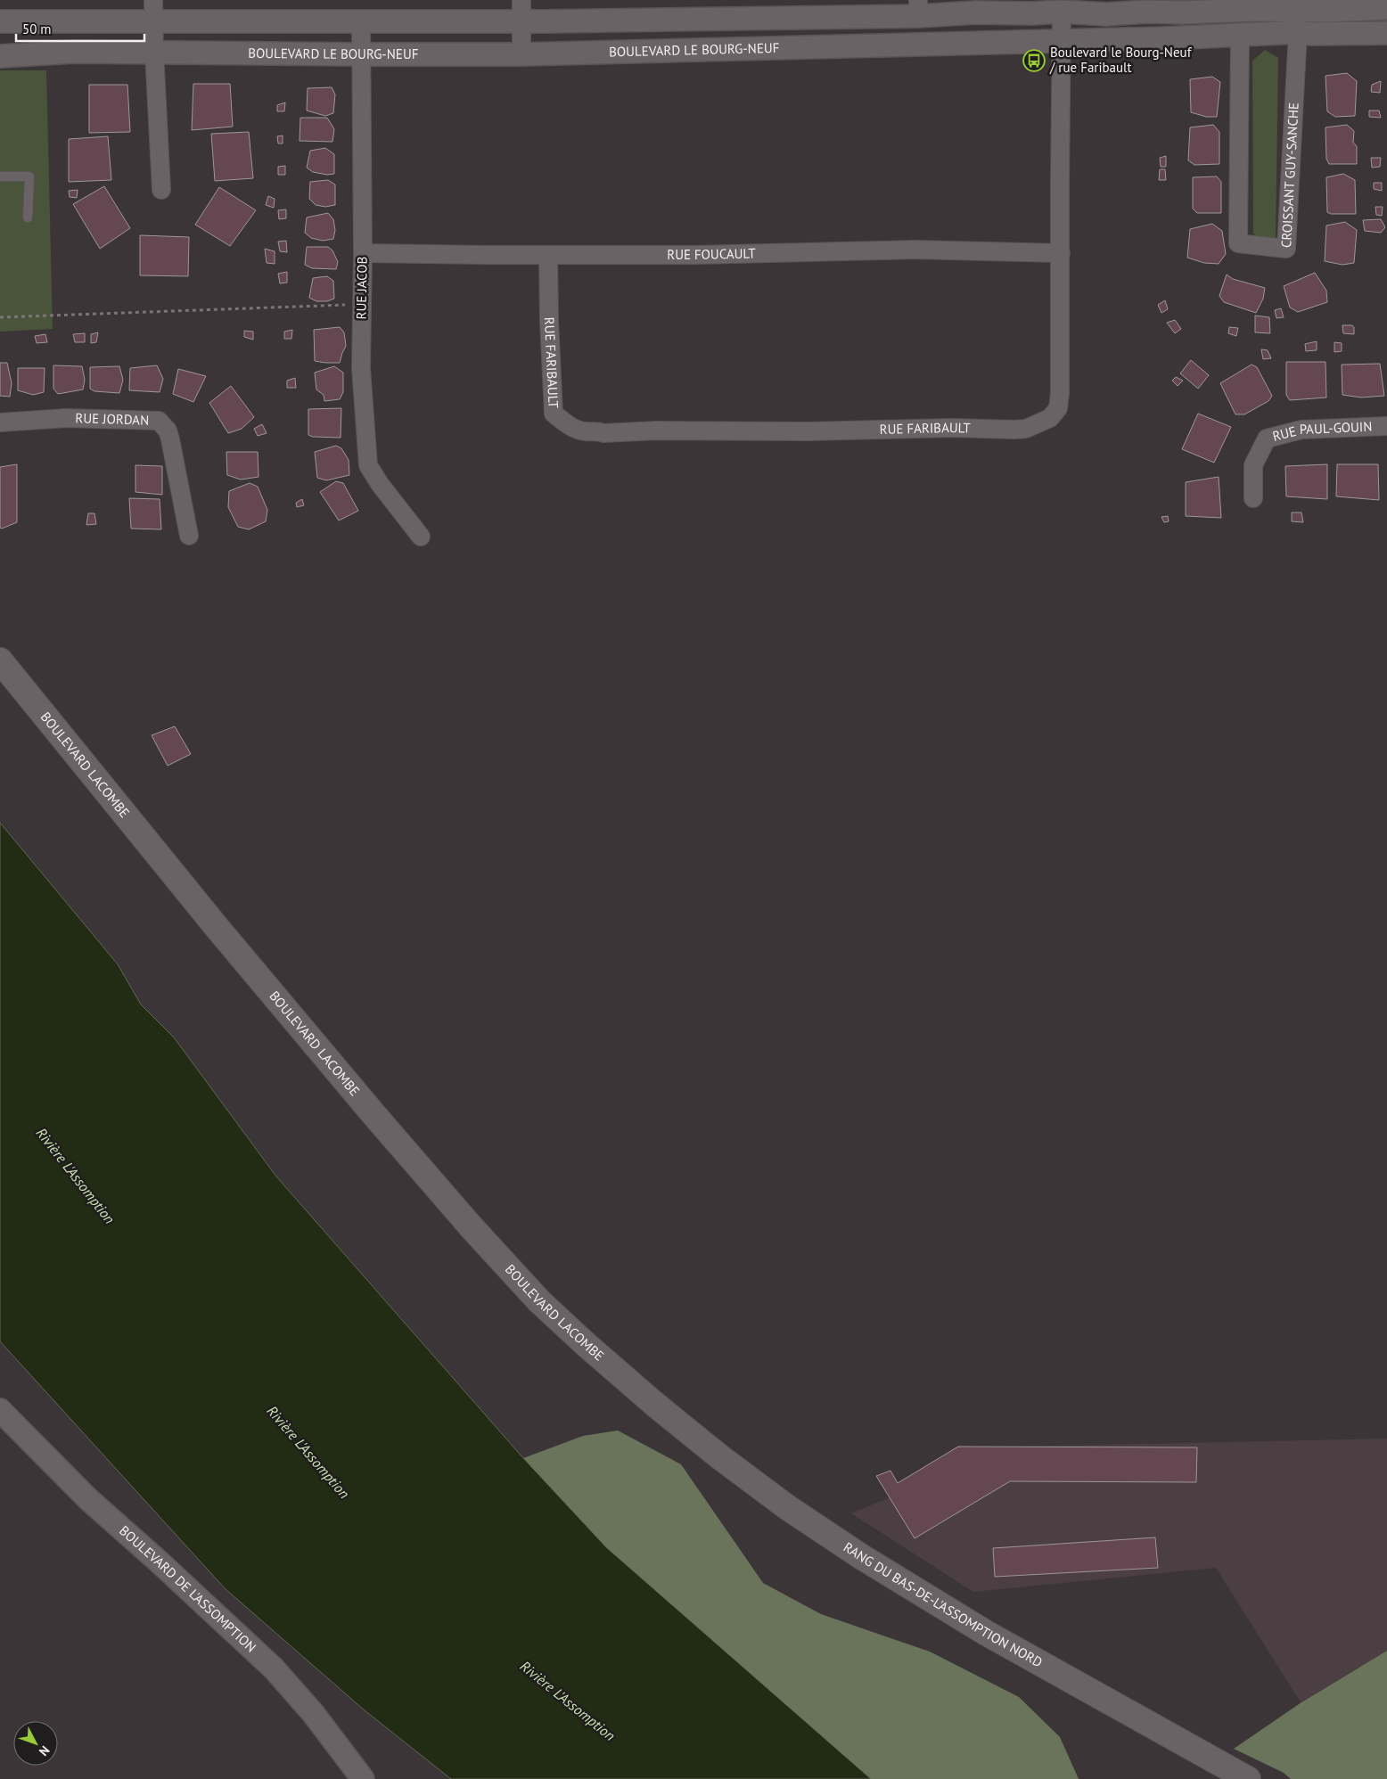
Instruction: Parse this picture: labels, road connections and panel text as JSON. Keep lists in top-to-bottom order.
{
  "streets": {
    "main road": ["BOULEVARD LACOMBE", "RANG DU BAS-DE-L'ASSOMPTION NORD"],
    "street": [
      "BOULEVARD LE BOURG-NEUF",
      "CROISSANT GUY-SANCHE",
      "RUE FOUCAULT",
      "RUE JACOB",
      "RUE FARIBAULT",
      "RUE JORDAN",
      "RUE PAUL-GOUIN",
      "BOULEVARD DE L'ASSOMPTION"
    ]
  },
  "crossings": [
    ["BOULEVARD LE BOURG-NEUF", "CROISSANT GUY-SANCHE"],
    ["BOULEVARD LE BOURG-NEUF", "RUE JACOB"],
    ["BOULEVARD LE BOURG-NEUF", "RUE FARIBAULT"],
    ["RUE FOUCAULT", "RUE JACOB"],
    ["RUE FOUCAULT", "RUE FARIBAULT"],
    ["BOULEVARD LACOMBE", "RANG DU BAS-DE-L'ASSOMPTION NORD"]
  ],
  "water": ["Rivière L'Assomption"],
  "places": {
    "bus stop": ["Boulevard le Bourg-Neuf / rue Faribault"]
  },
  "scale_bar": "50 m",
  "north": "bottom right"
}
